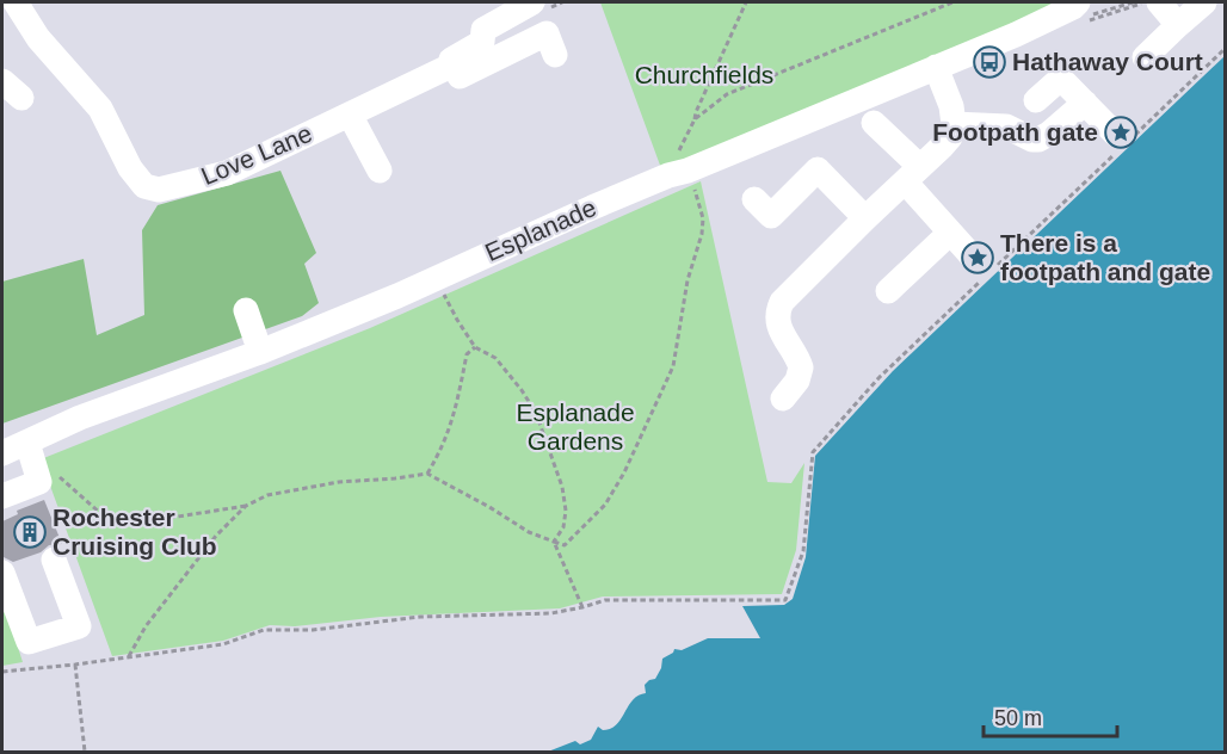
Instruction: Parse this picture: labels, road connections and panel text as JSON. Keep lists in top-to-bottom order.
{
  "streets": {
    "street": ["Love Lane", "Esplanade"]
  },
  "parks": ["Churchfields", "Esplanade Gardens"],
  "places": {
    "bus stop": ["Hathaway Court"],
    "place": ["Footpath gate", "There is a footpath and gate"],
    "building": ["Rochester Cruising Club"]
  },
  "scale_bar": "50 m"
}
